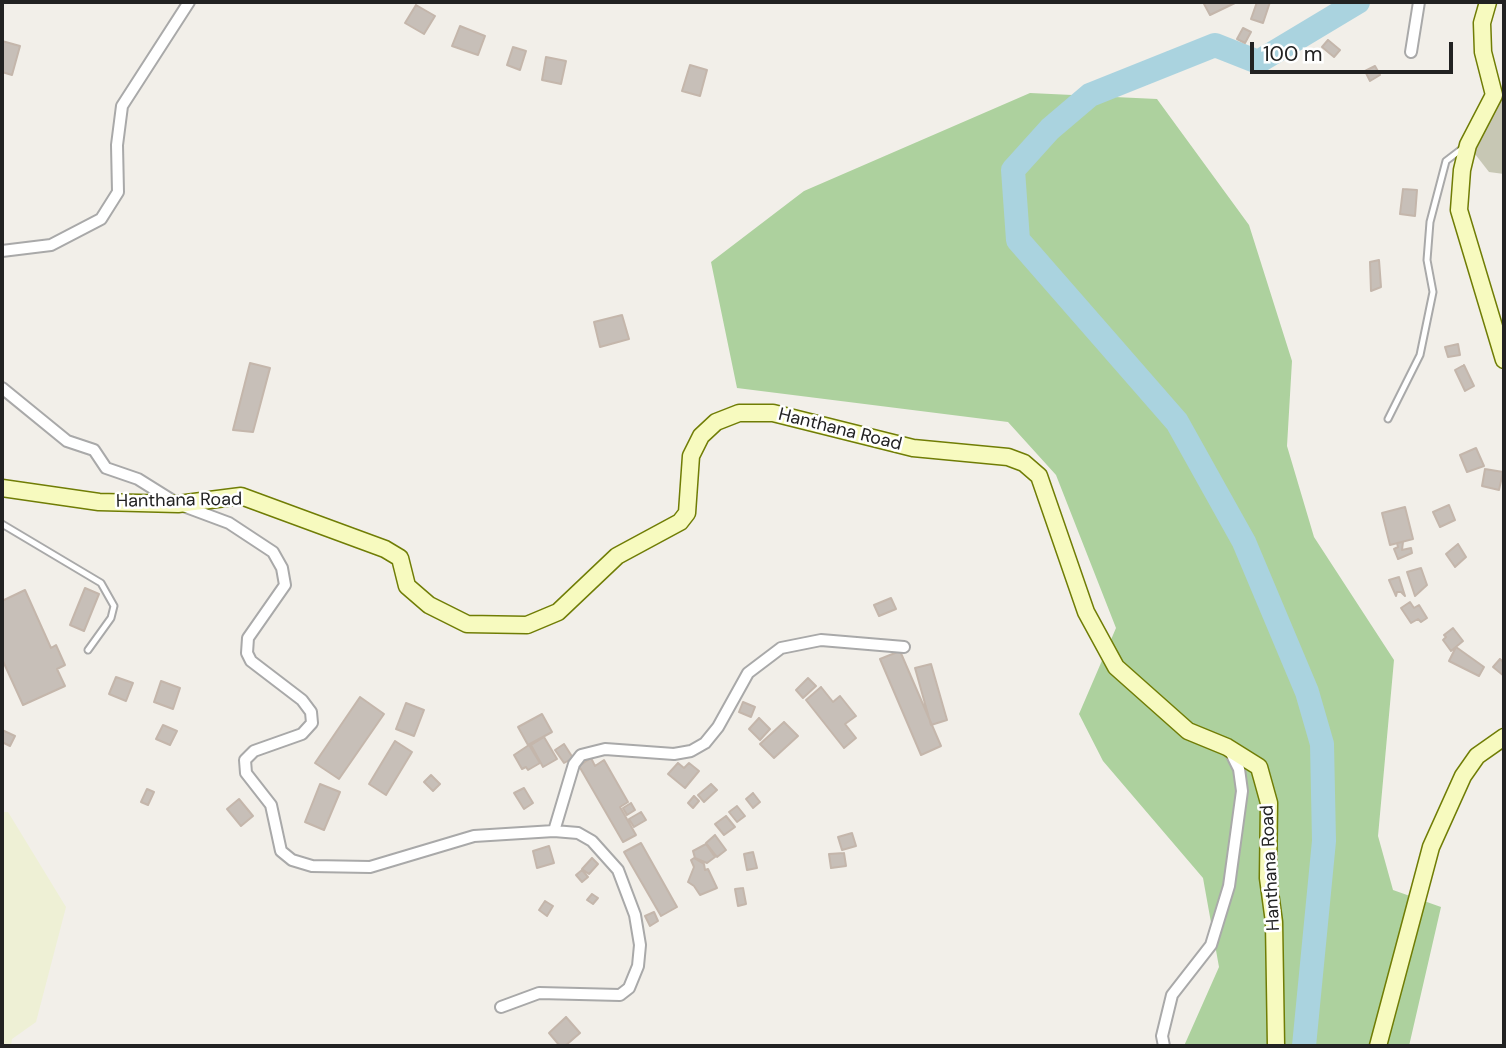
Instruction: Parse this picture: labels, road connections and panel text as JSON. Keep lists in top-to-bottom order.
{
  "streets": {
    "street": ["Hanthana Road"]
  },
  "scale_bar": "100 m"
}
